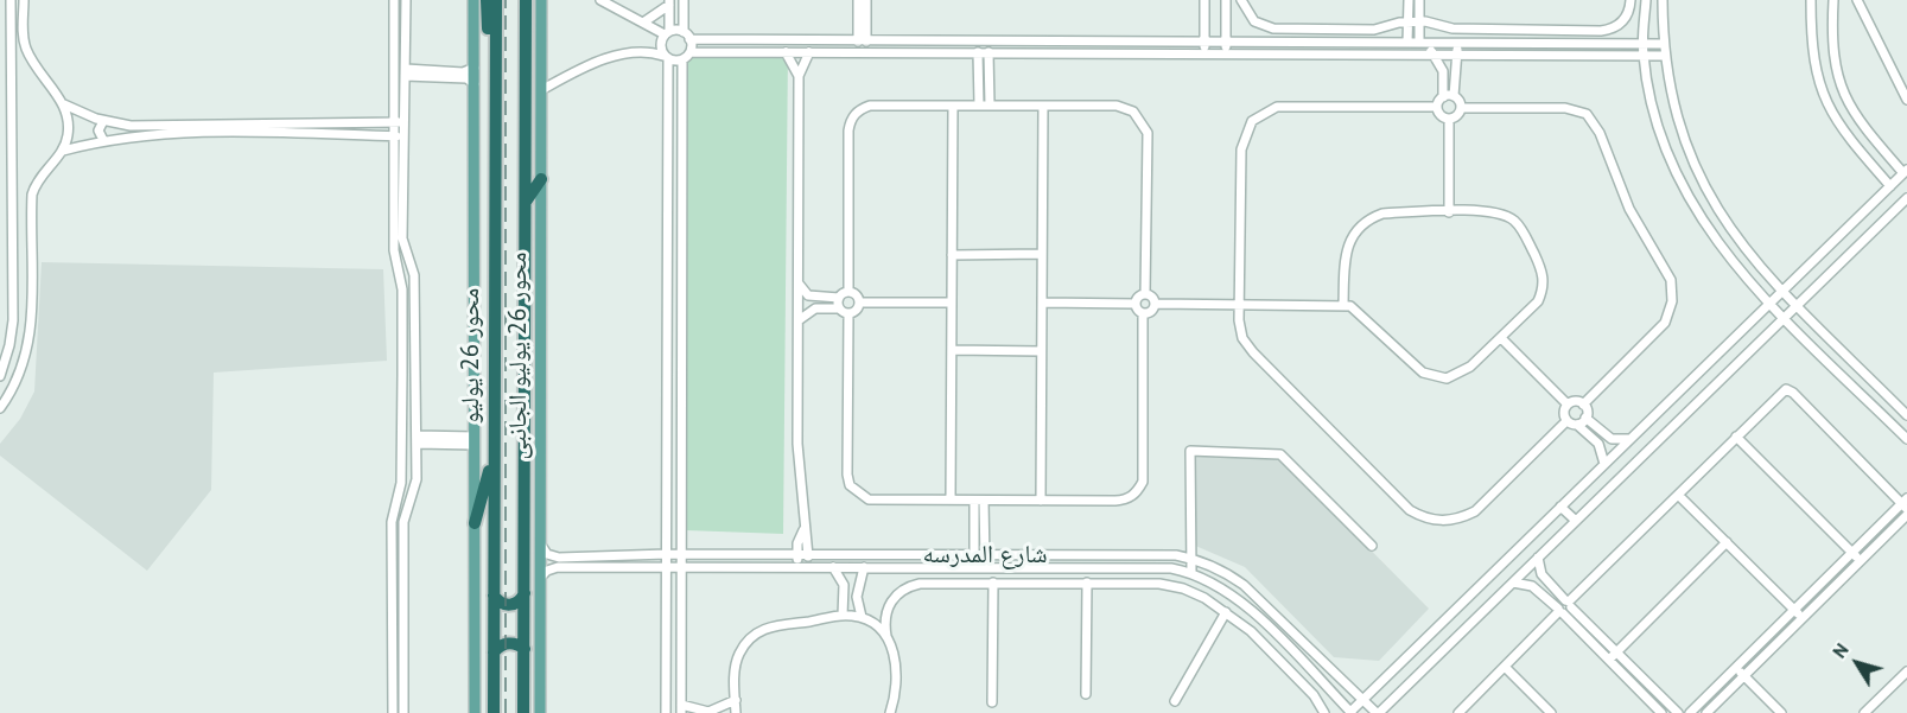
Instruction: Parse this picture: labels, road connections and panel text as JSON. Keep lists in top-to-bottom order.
{
  "streets": {
    "highway": ["محور 26 يوليو"],
    "main road": ["محور 26 يوليو الجانبى"],
    "street": ["شارع المدرسه"]
  },
  "crossings": [
    ["محور 26 يوليو الجانبى", "شارع المدرسه"]
  ],
  "north": "top left"
}
